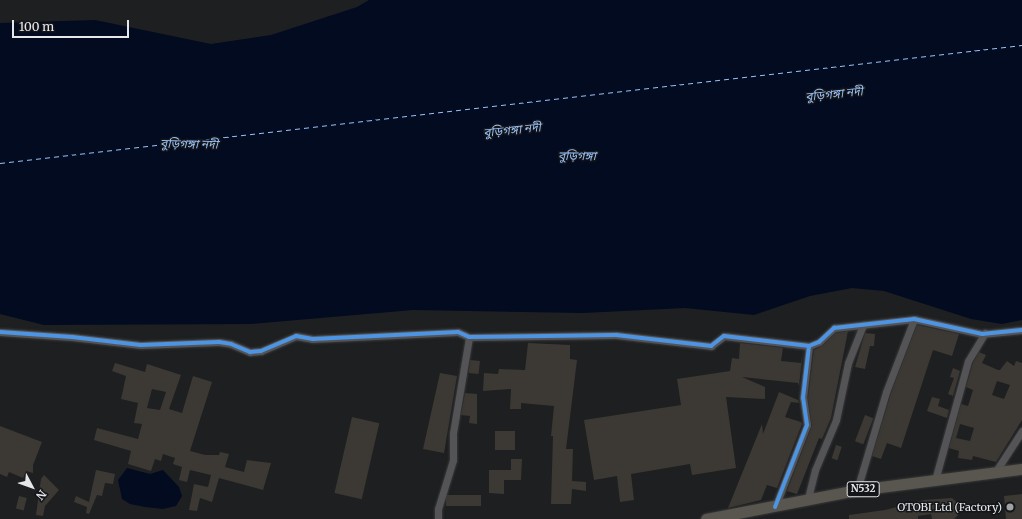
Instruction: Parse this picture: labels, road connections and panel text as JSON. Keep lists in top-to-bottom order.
{
  "streets": {
    "highway": ["N532"]
  },
  "water": ["বুড়িগঙ্গা নদী", "বুড়িগঙ্গা"],
  "places": ["OTOBI Ltd (Factory)"],
  "scale_bar": "100 m",
  "north": "bottom right"
}
